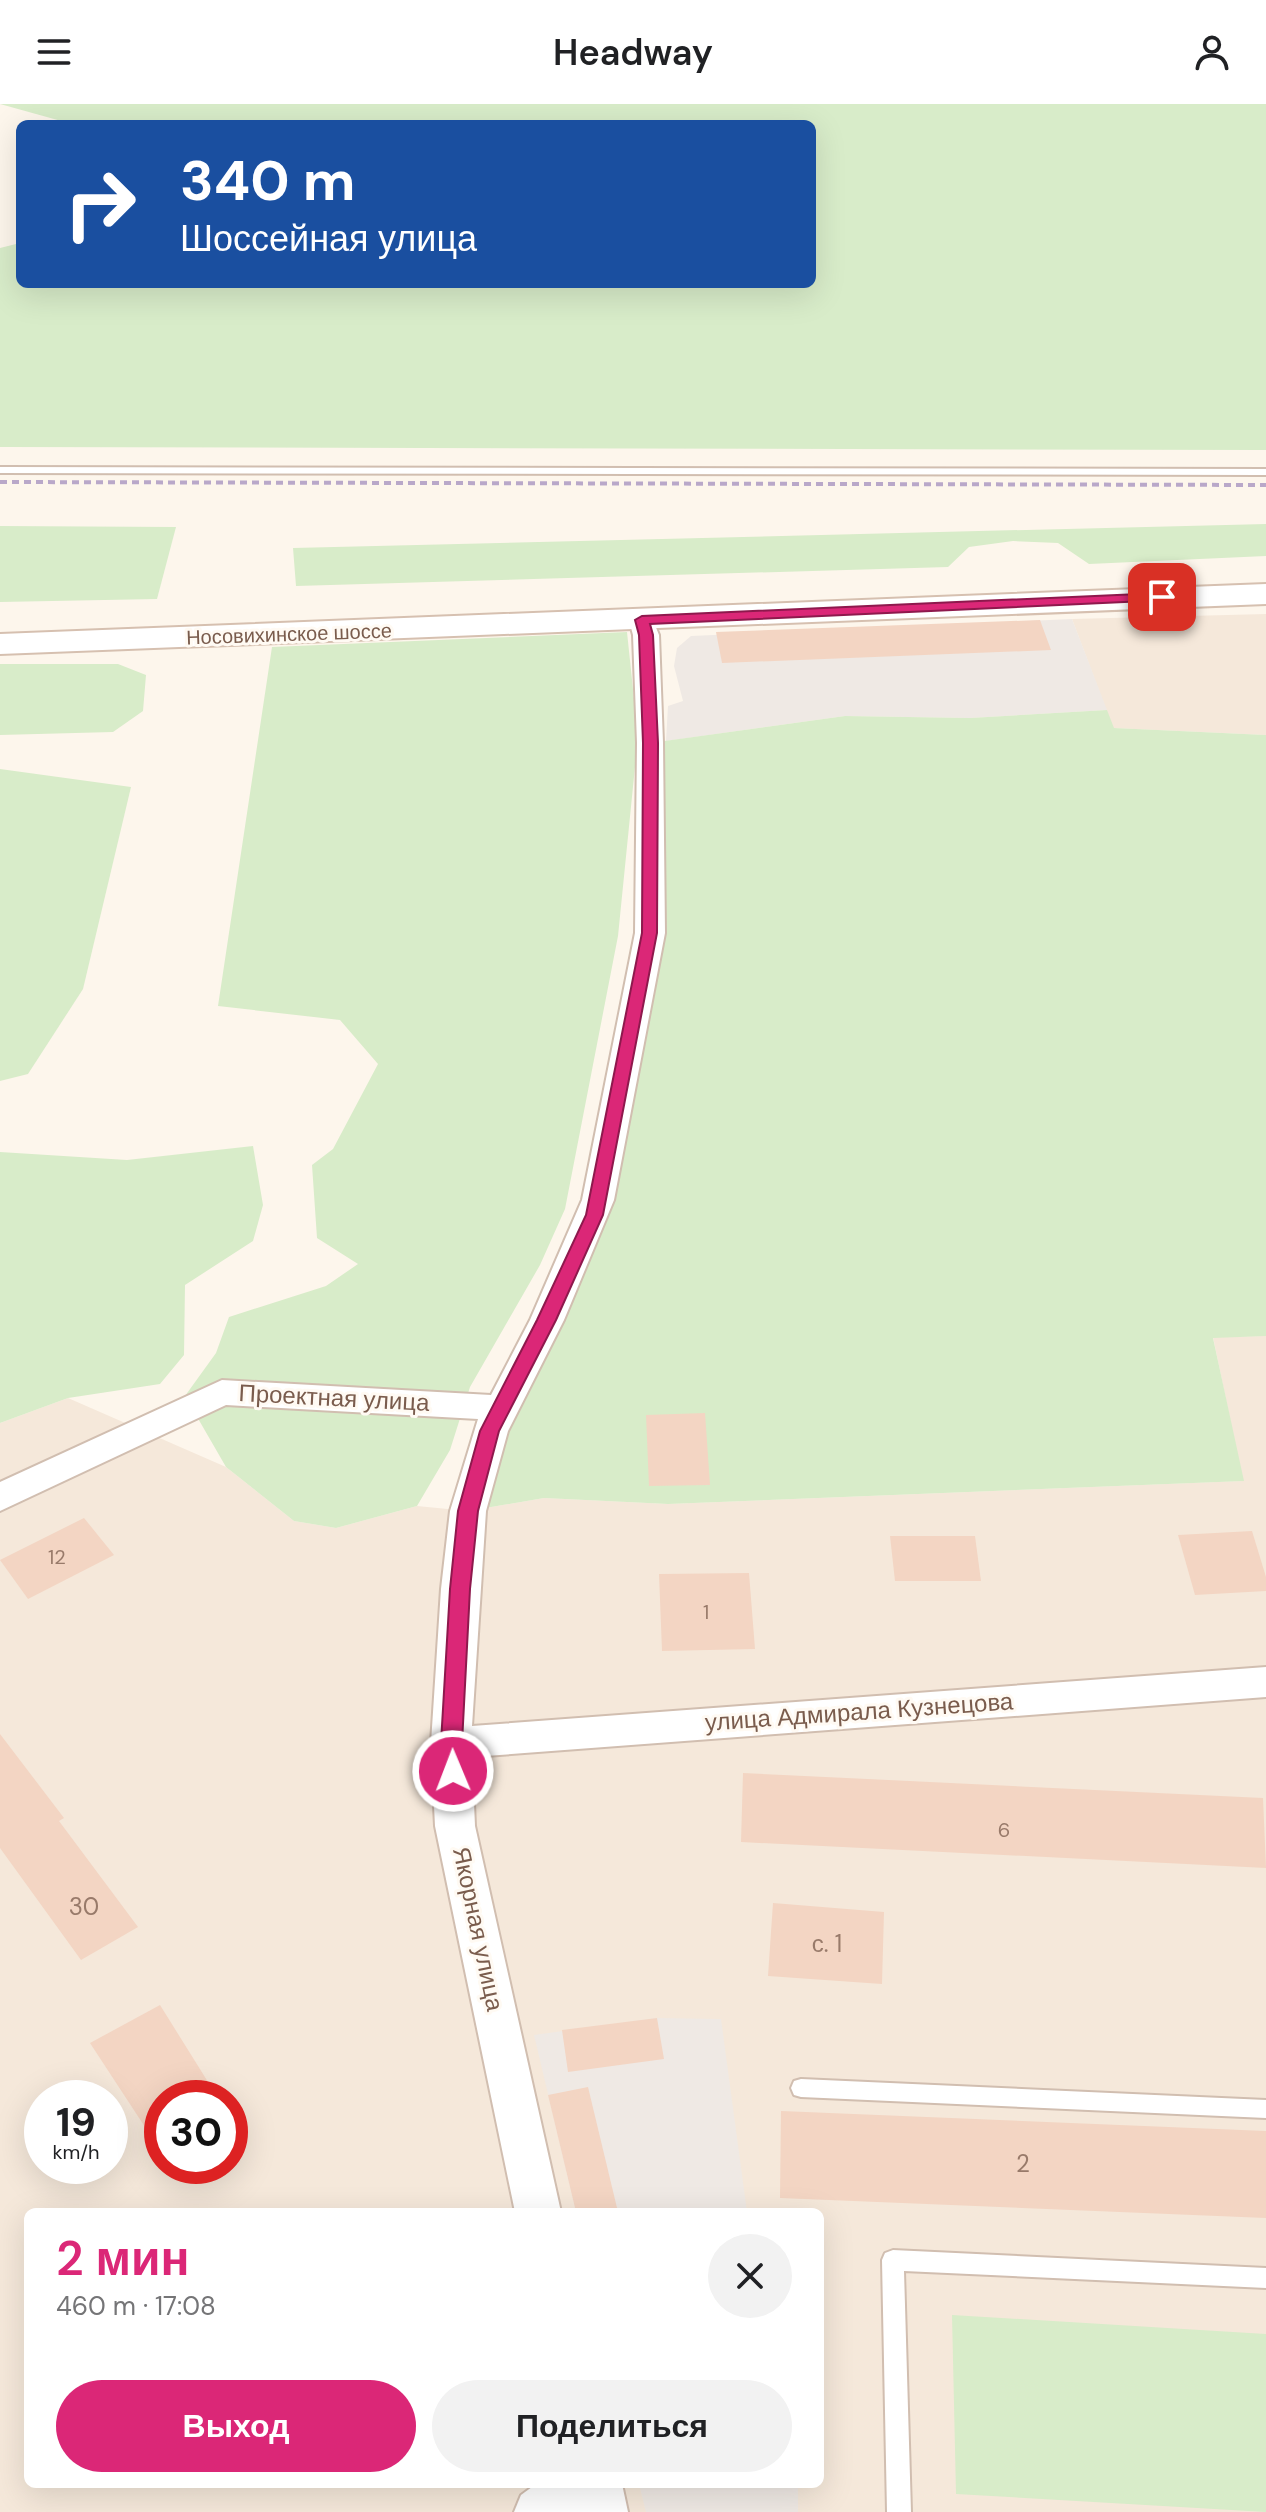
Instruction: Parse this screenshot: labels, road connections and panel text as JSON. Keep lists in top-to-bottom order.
{
  "streets": {
    "main road": ["Носовихинское шоссе"],
    "street": ["Проектная улица", "улица Адмирала Кузнецова", "Якорная улица"]
  },
  "crossings": [
    ["Носовихинское шоссе", "Якорная улица"],
    ["Проектная улица", "Якорная улица"],
    ["улица Адмирала Кузнецова", "Якорная улица"]
  ],
  "house_numbers": [
    "12",
    "1",
    "6",
    "30",
    "с. 1",
    "2"
  ],
  "page": {
    "header": "Headway",
    "turn": ["340 m", "Шоссейная улица"],
    "speed": "19 km/h",
    "limit": "30",
    "heading": ["2 мин", "460 m · 17:08"],
    "buttons": ["Выход", "Поделиться"]
  }
}
